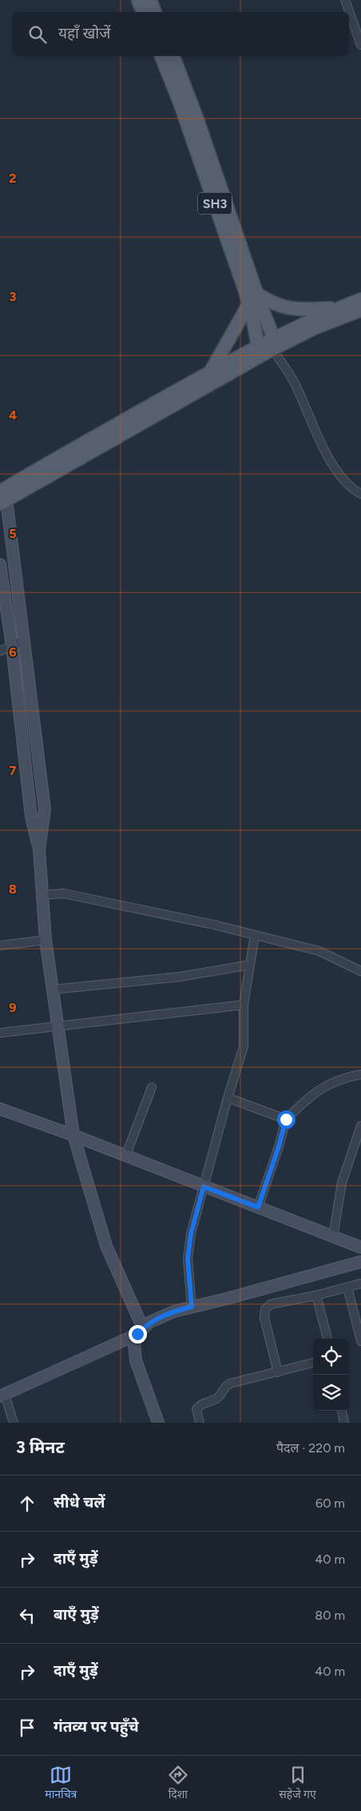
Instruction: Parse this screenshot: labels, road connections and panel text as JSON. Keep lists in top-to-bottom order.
{
  "streets": {
    "main road": ["SH3"]
  },
  "page": {
    "search": "यहाँ खोजें",
    "heading": ["3 मिनट", "पैदल · 220 m"],
    "list": [
      ["सीधे चलें", "60 m"],
      ["दाएँ मुड़ें", "40 m"],
      ["बाएँ मुड़ें", "80 m"],
      ["दाएँ मुड़ें", "40 m"],
      "गंतव्य पर पहुँचे"
    ],
    "nav": ["मानचित्र", "दिशा", "सहेजे गए"]
  },
  "grid": {
    "rows": [
      "2",
      "3",
      "4",
      "5",
      "6",
      "7",
      "8",
      "9"
    ]
  }
}
